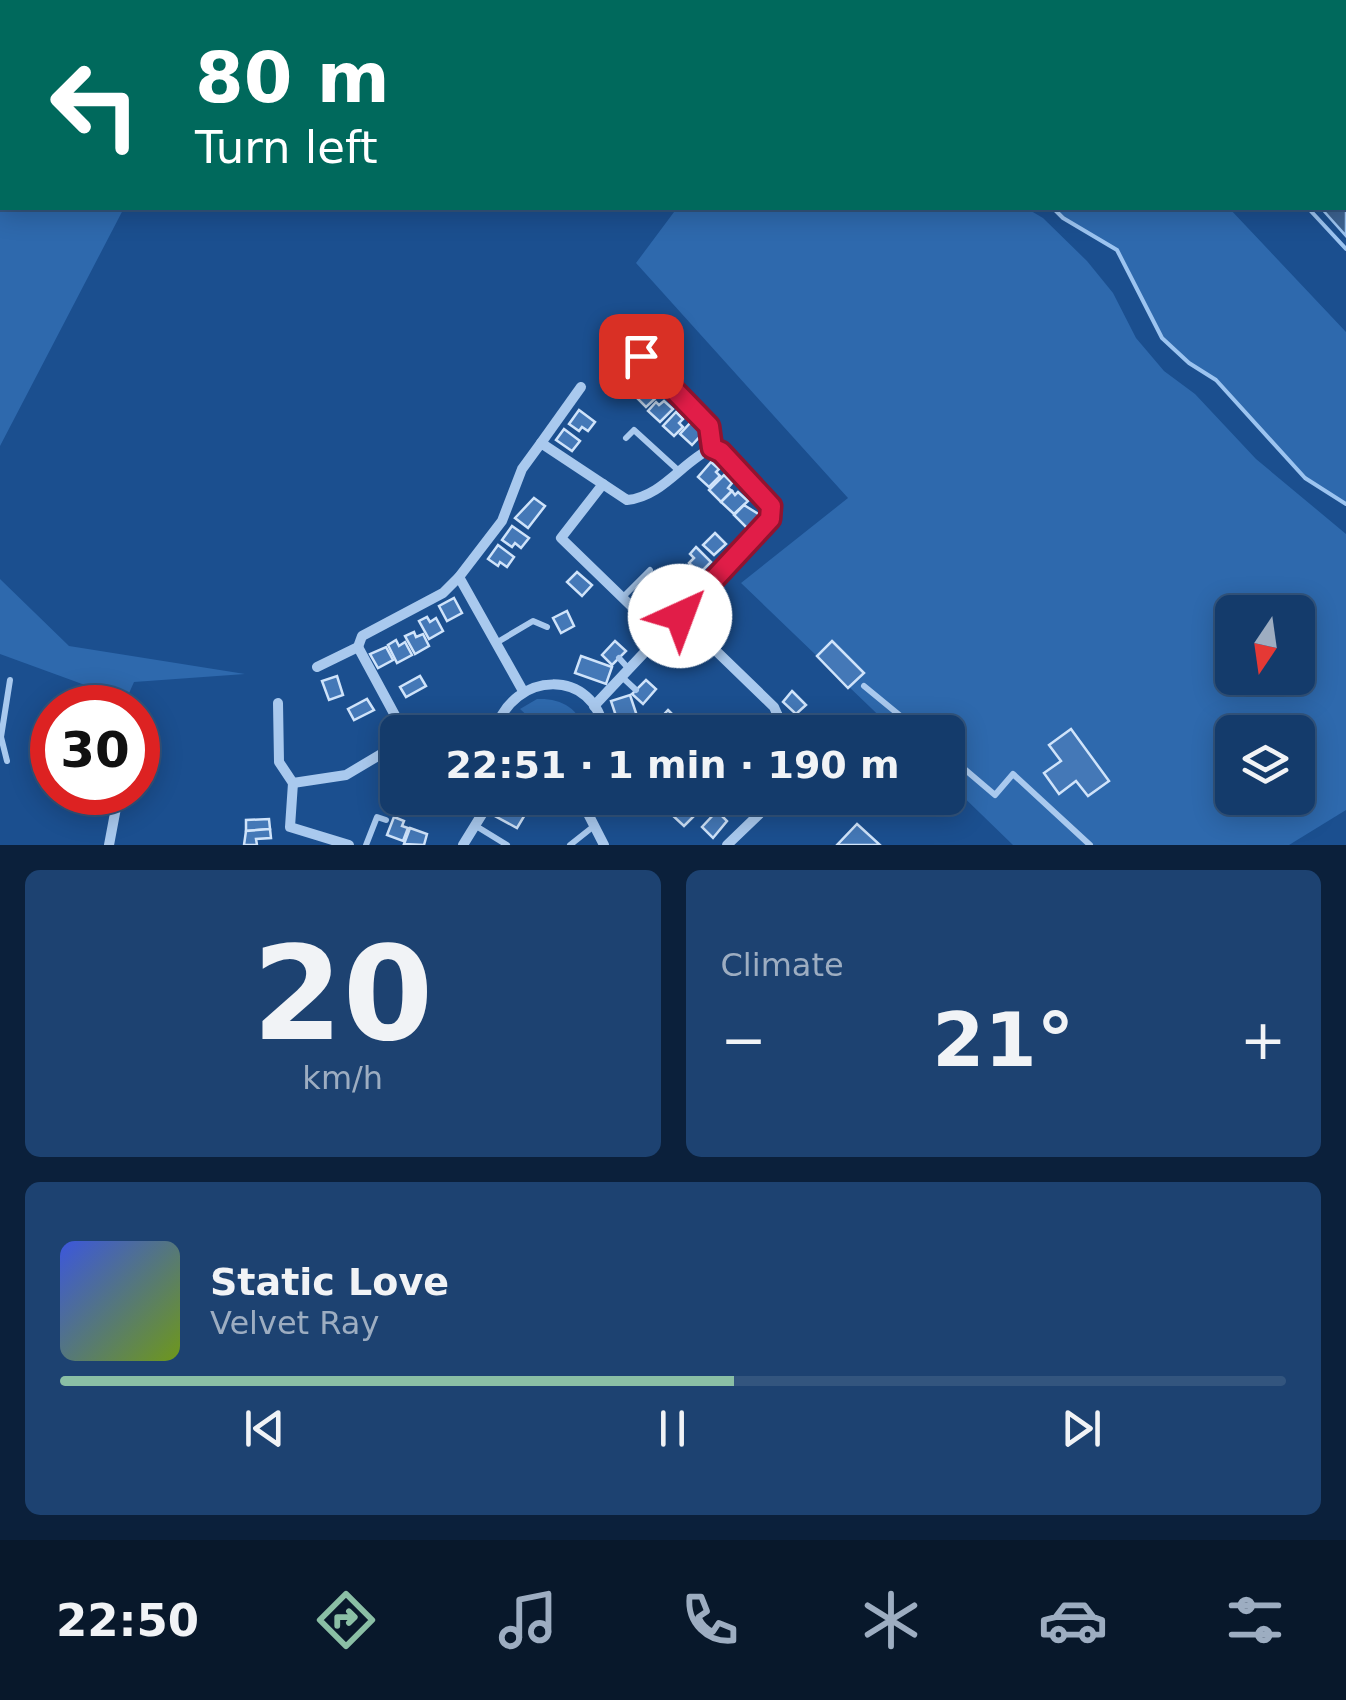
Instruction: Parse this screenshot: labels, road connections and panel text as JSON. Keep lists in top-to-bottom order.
{
  "north": "bottom",
  "page": {
    "turn": ["80 m", "Turn left"],
    "limit": "30",
    "trip": "22:51 · 1 min · 190 m",
    "tile": [
      ["20", "km/h"],
      "Climate"
    ],
    "heat": ["−", "21°", "+"],
    "song": ["Static Love", "Velvet Ray"],
    "tabs": "22:50"
  }
}
